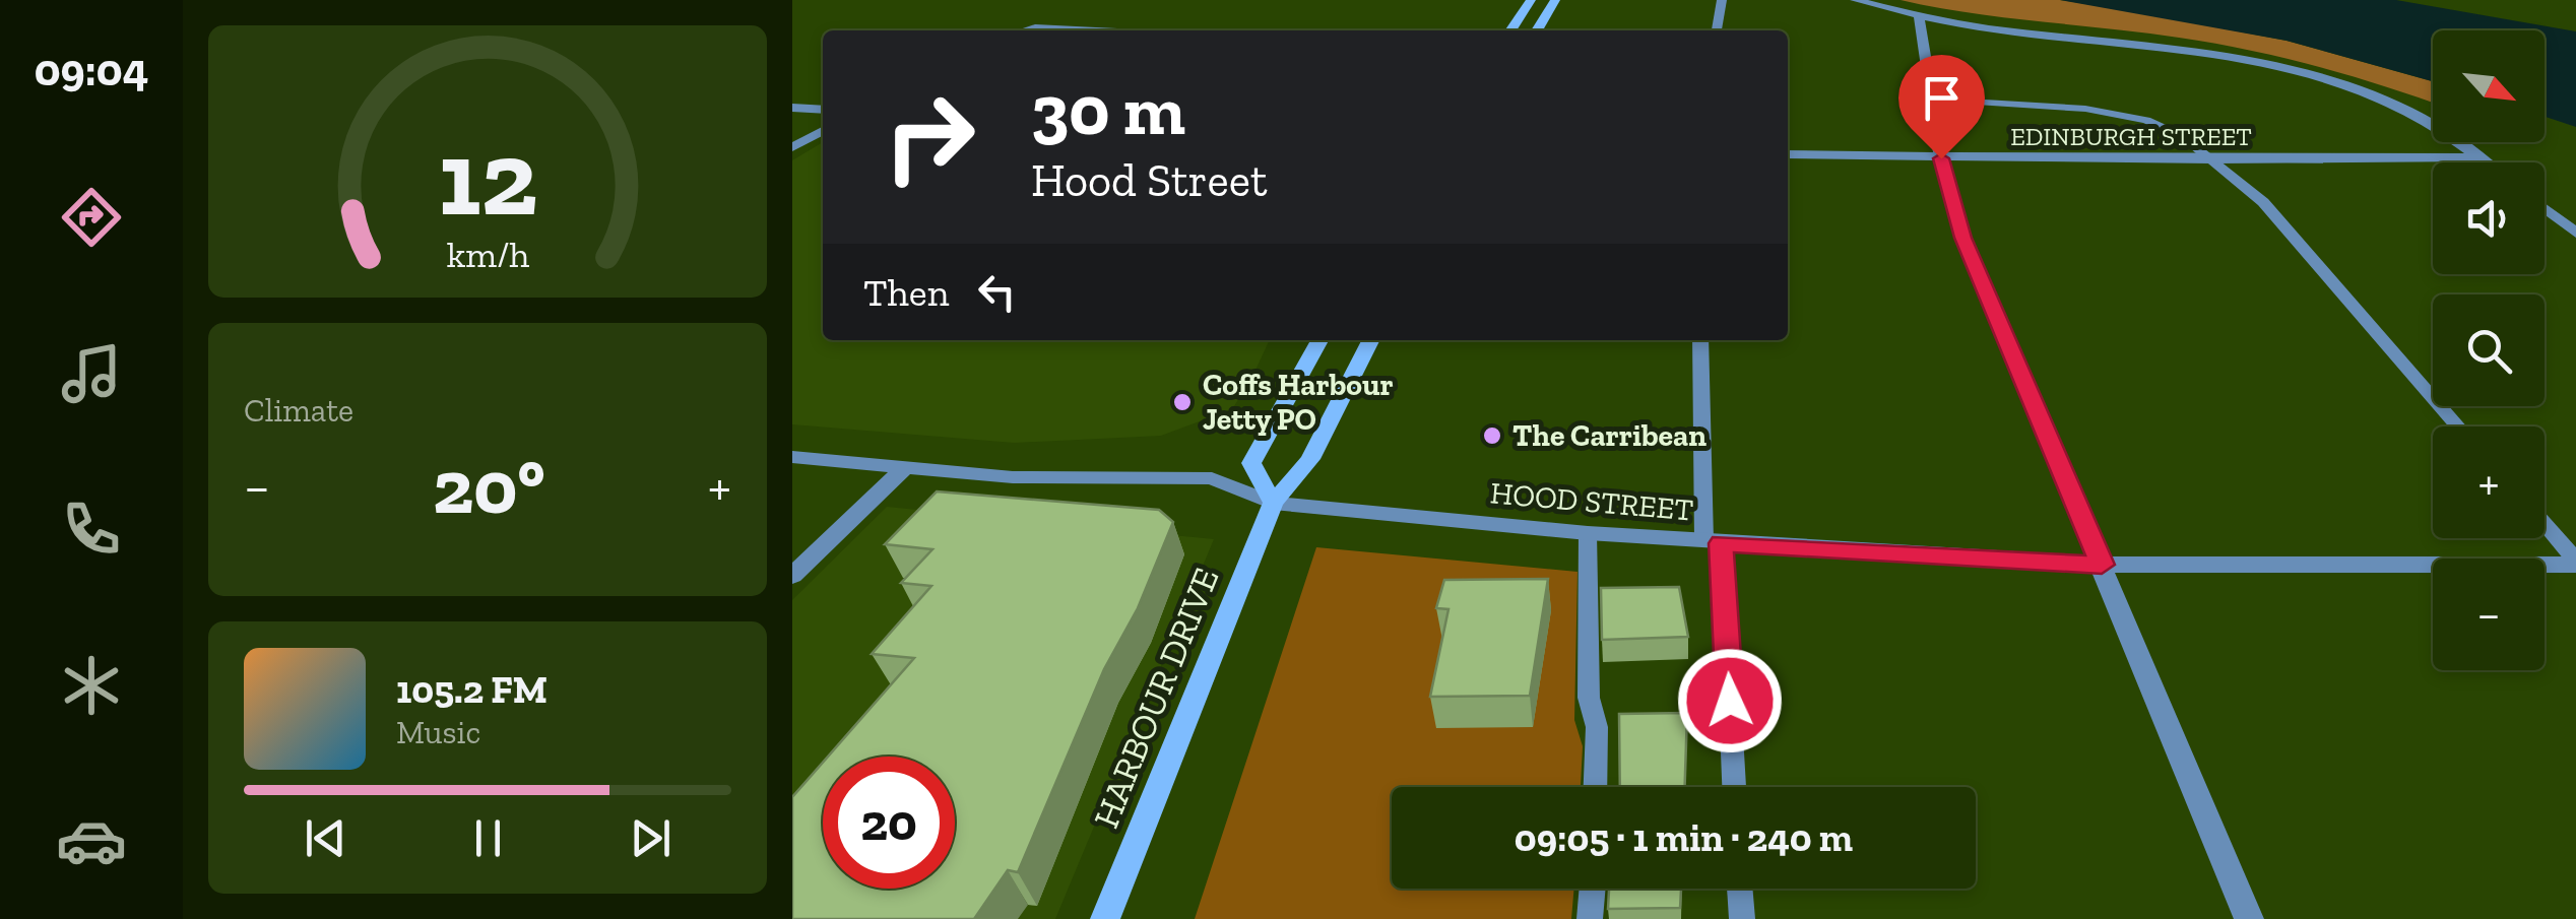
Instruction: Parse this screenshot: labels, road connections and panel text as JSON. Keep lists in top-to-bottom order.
{
  "streets": {
    "street": ["EDINBURGH STREET", "HOOD STREET", "HARBOUR DRIVE"]
  },
  "crossings": [
    ["HOOD STREET", "HARBOUR DRIVE"]
  ],
  "places": ["Coffs Harbour Jetty PO", "The Carribean"],
  "north": "bottom right",
  "page": {
    "tabs": "09:04",
    "map_buttons": ["+", "−"],
    "turn": ["30 m", "Hood Street"],
    "then": "Then",
    "tile": "Climate",
    "heat": ["−", "20°", "+"],
    "song": ["105.2 FM", "Music"],
    "limit": "20",
    "trip": "09:05 · 1 min · 240 m",
    "gauge": ["12", "km/h"]
  }
}
